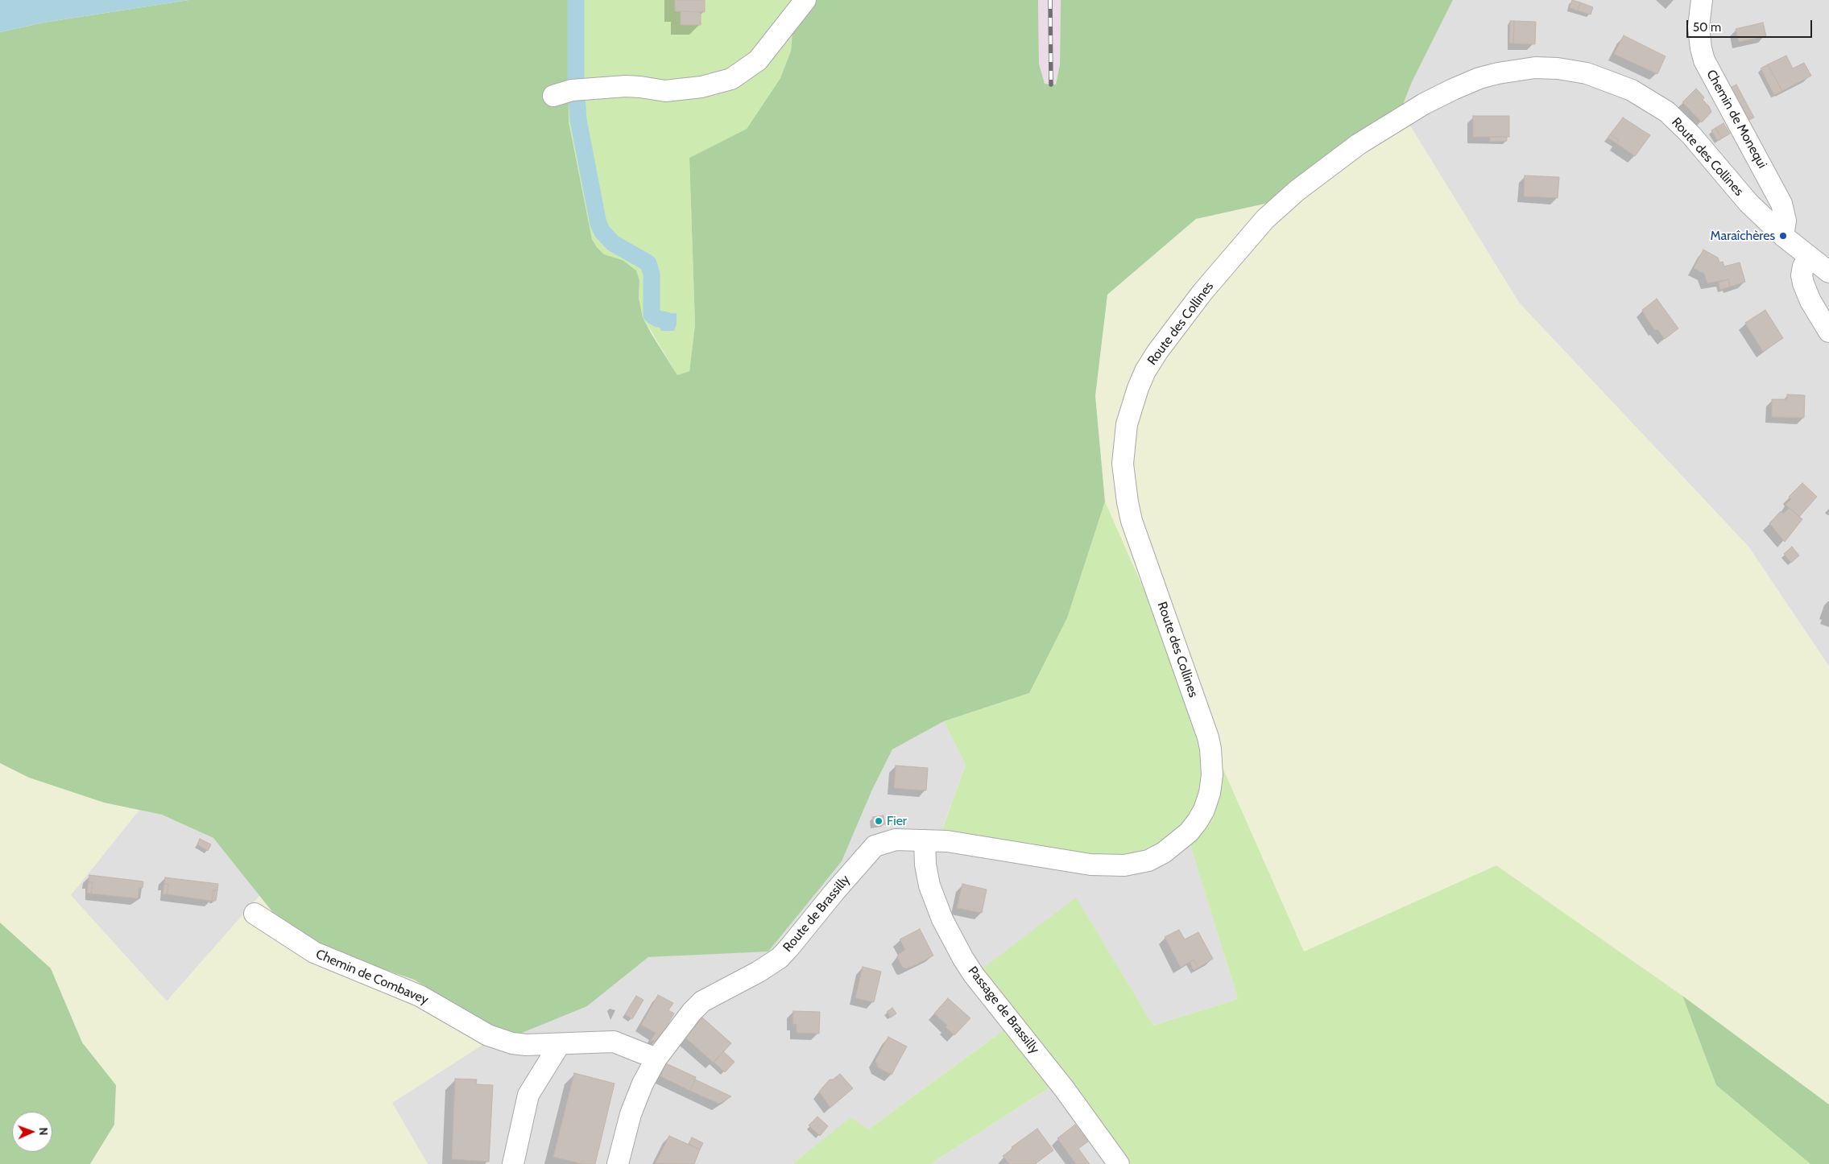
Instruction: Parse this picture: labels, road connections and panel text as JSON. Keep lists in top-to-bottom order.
{
  "streets": {
    "street": [
      "Chemin de Monequi",
      "Route des Collines",
      "Route de Brassilly",
      "Chemin de Combavey",
      "Passage de Brassilly"
    ]
  },
  "crossings": [
    ["Chemin de Monequi", "Route des Collines"],
    ["Route des Collines", "Route de Brassilly"],
    ["Route des Collines", "Passage de Brassilly"],
    ["Route de Brassilly", "Chemin de Combavey"],
    ["Route de Brassilly", "Passage de Brassilly"]
  ],
  "places": ["Maraîchères", "Fier"],
  "scale_bar": "50 m",
  "north": "right"
}
